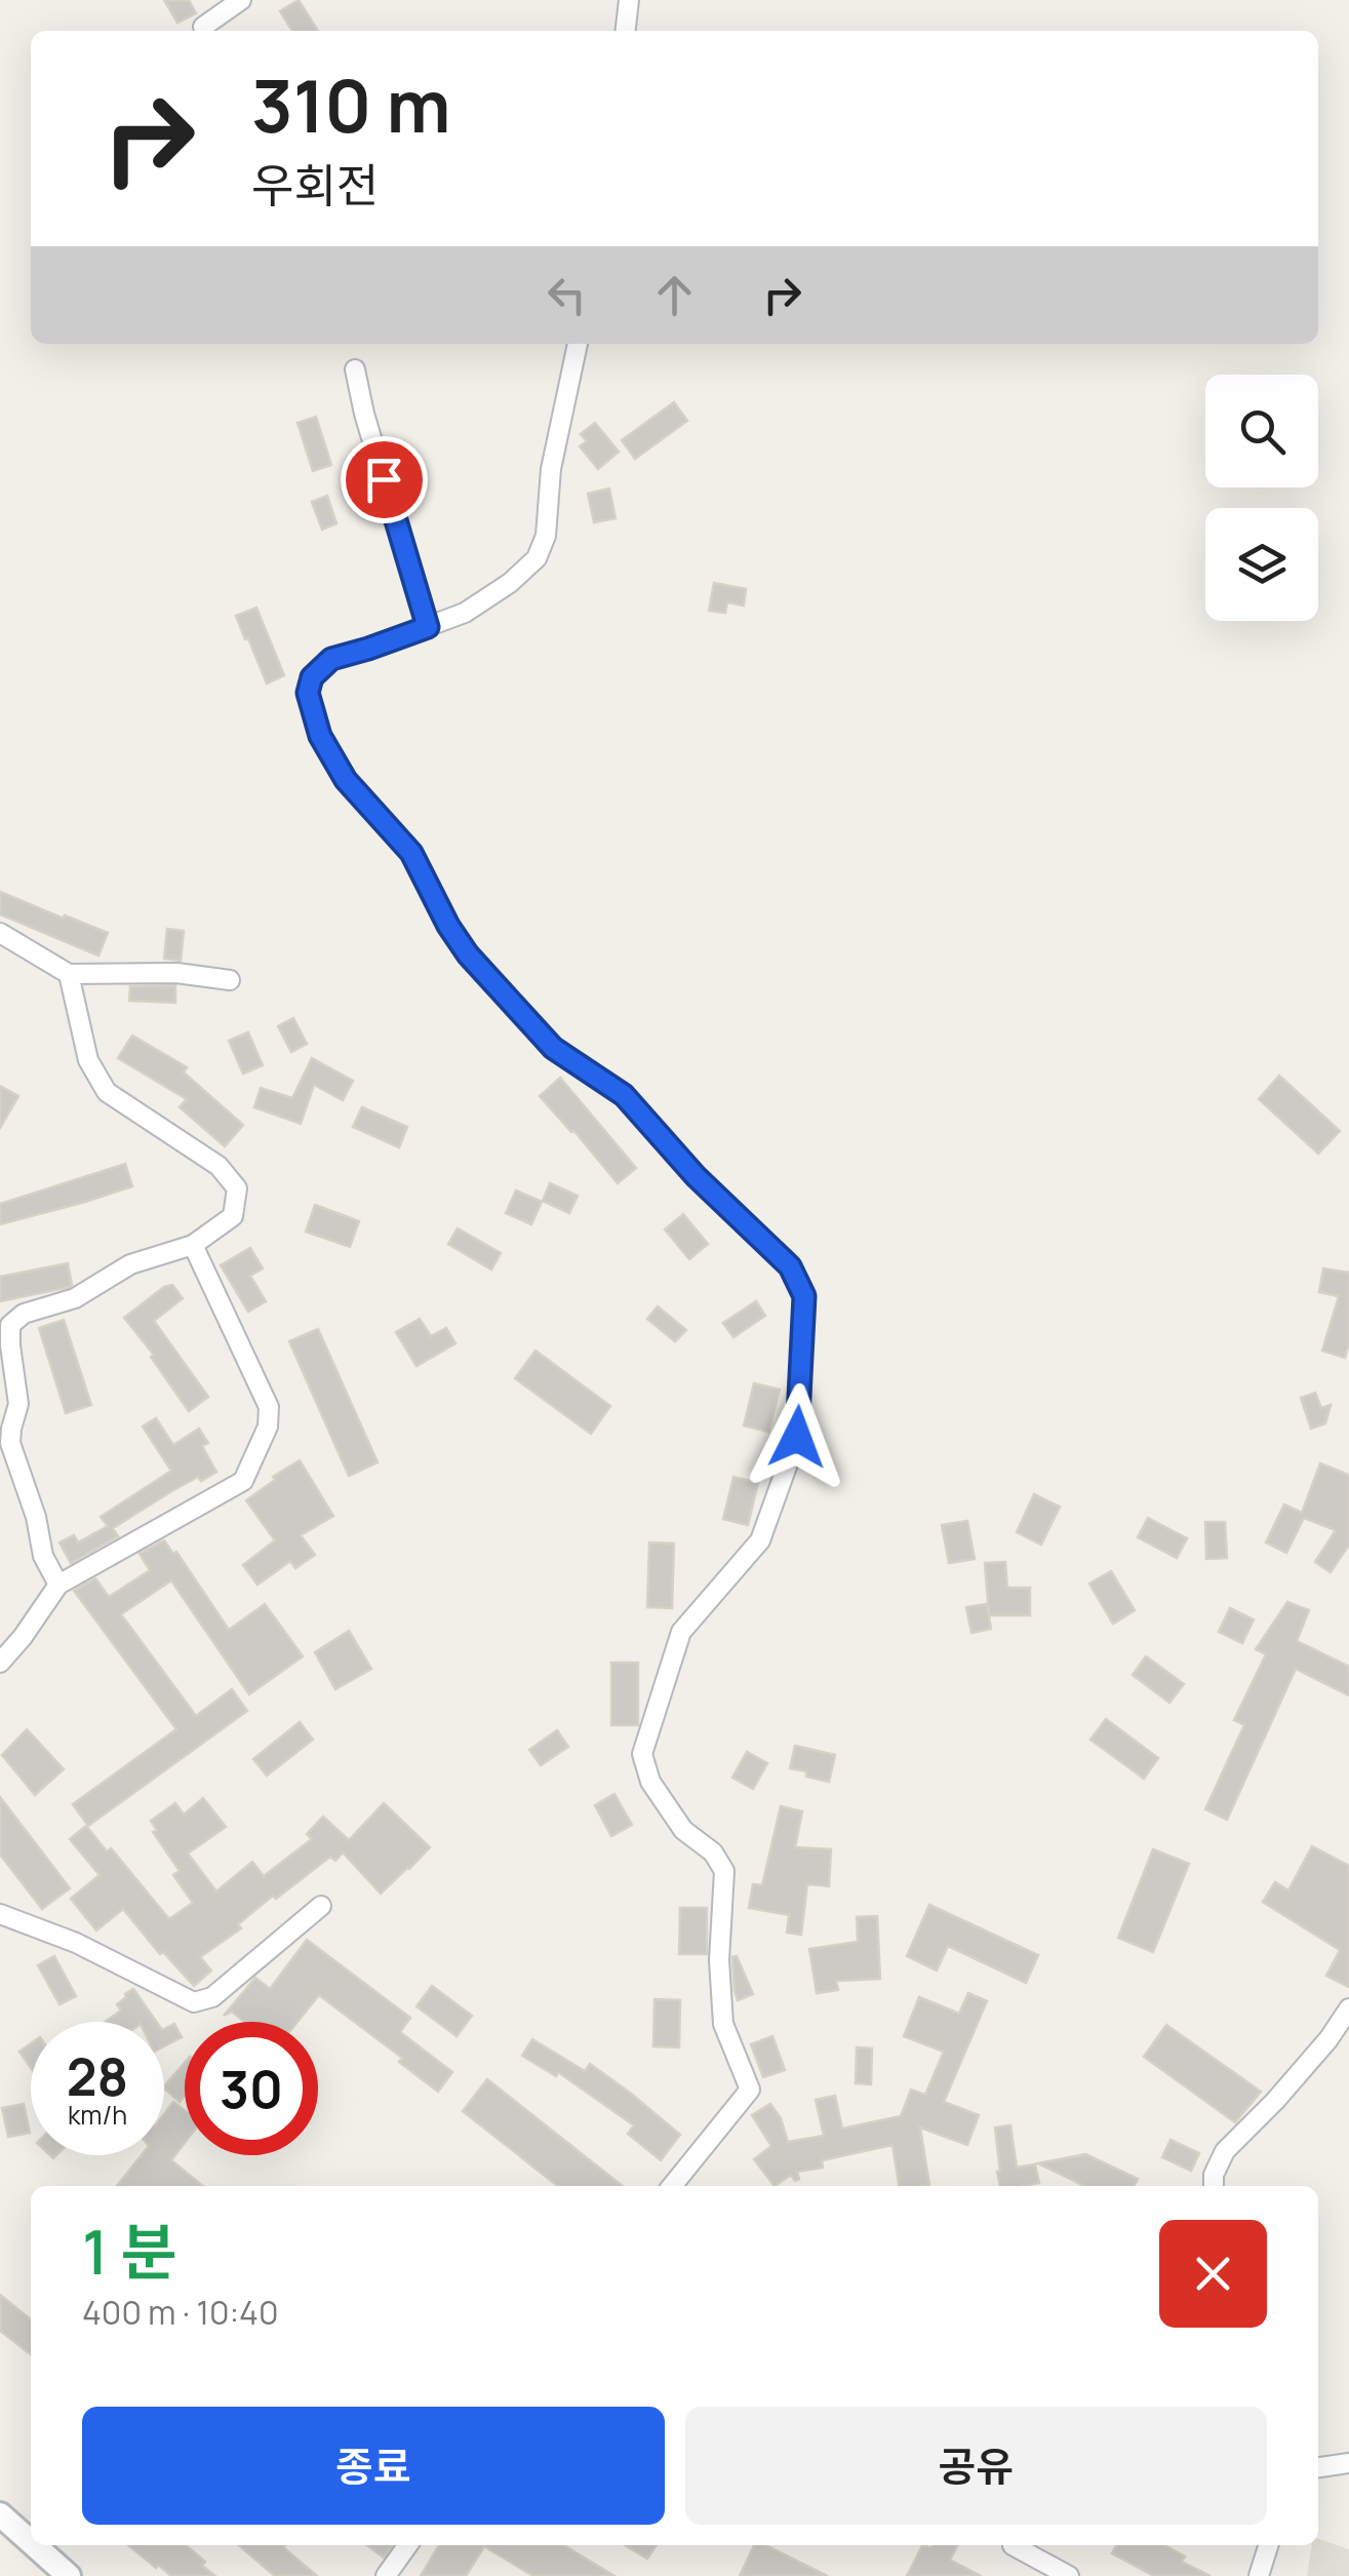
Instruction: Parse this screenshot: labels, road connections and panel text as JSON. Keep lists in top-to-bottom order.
{
  "page": {
    "turn": ["310 m", "우회전"],
    "speed": "28 km/h",
    "limit": "30",
    "heading": ["1 분", "400 m · 10:40"],
    "buttons": ["종료", "공유"]
  }
}
